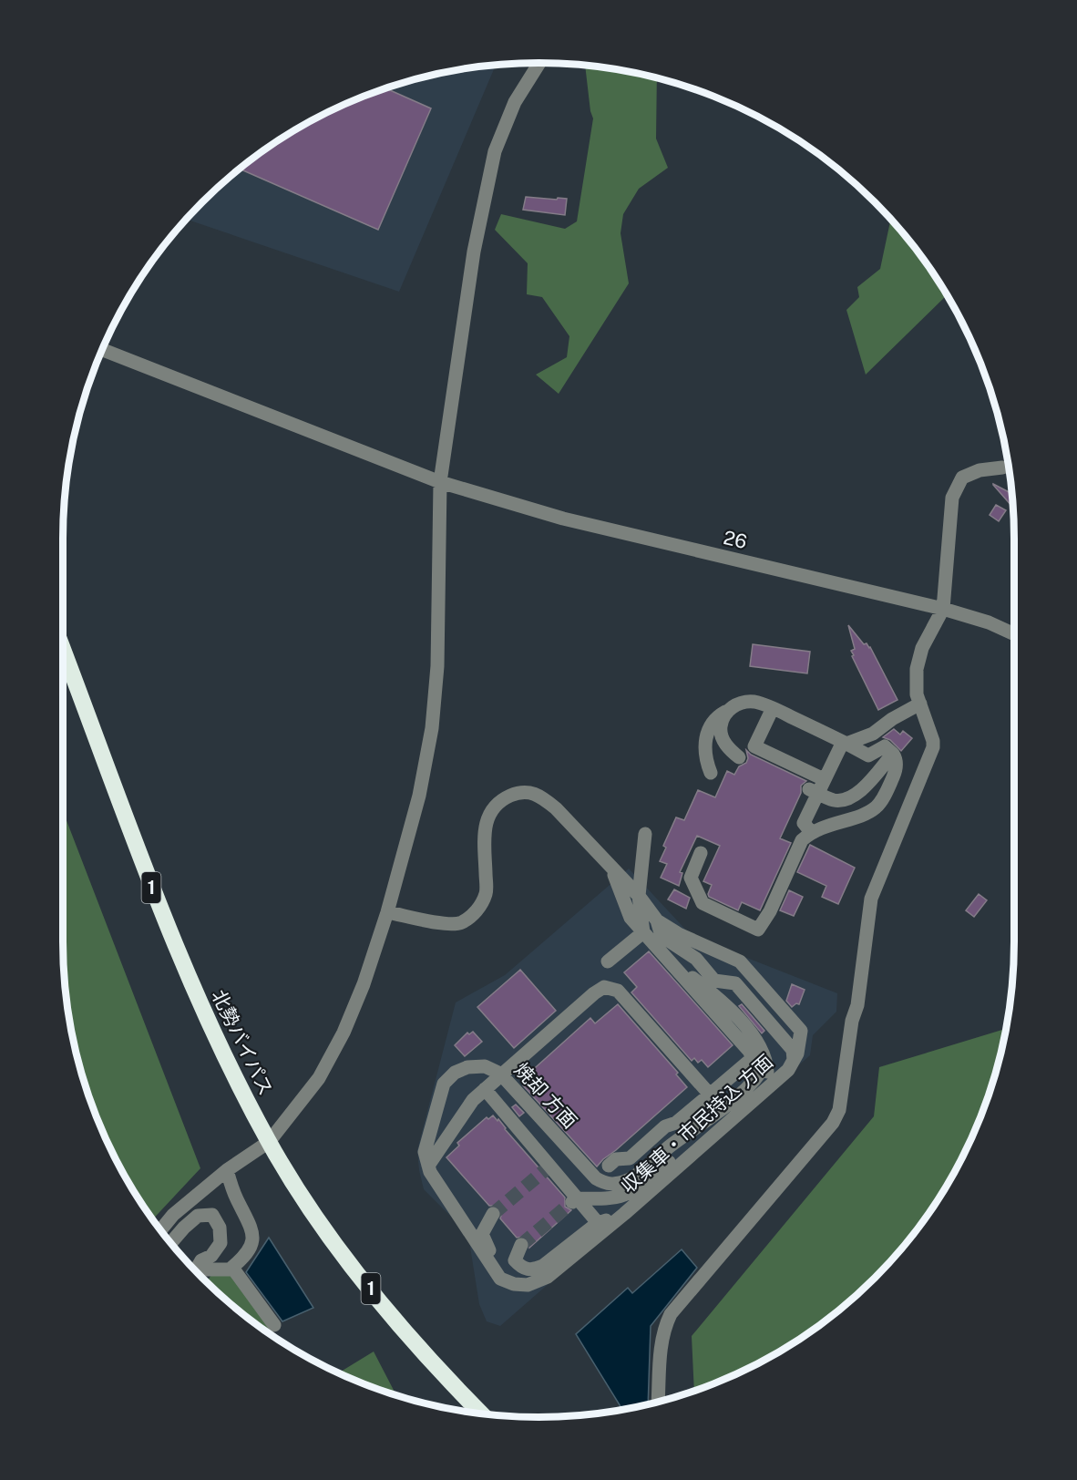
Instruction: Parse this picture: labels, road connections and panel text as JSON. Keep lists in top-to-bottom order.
{
  "streets": {
    "highway": ["1", "北勢バイパス"],
    "street": ["26", "焼却 方面", "収集車・市民持込 方面"]
  }
}
